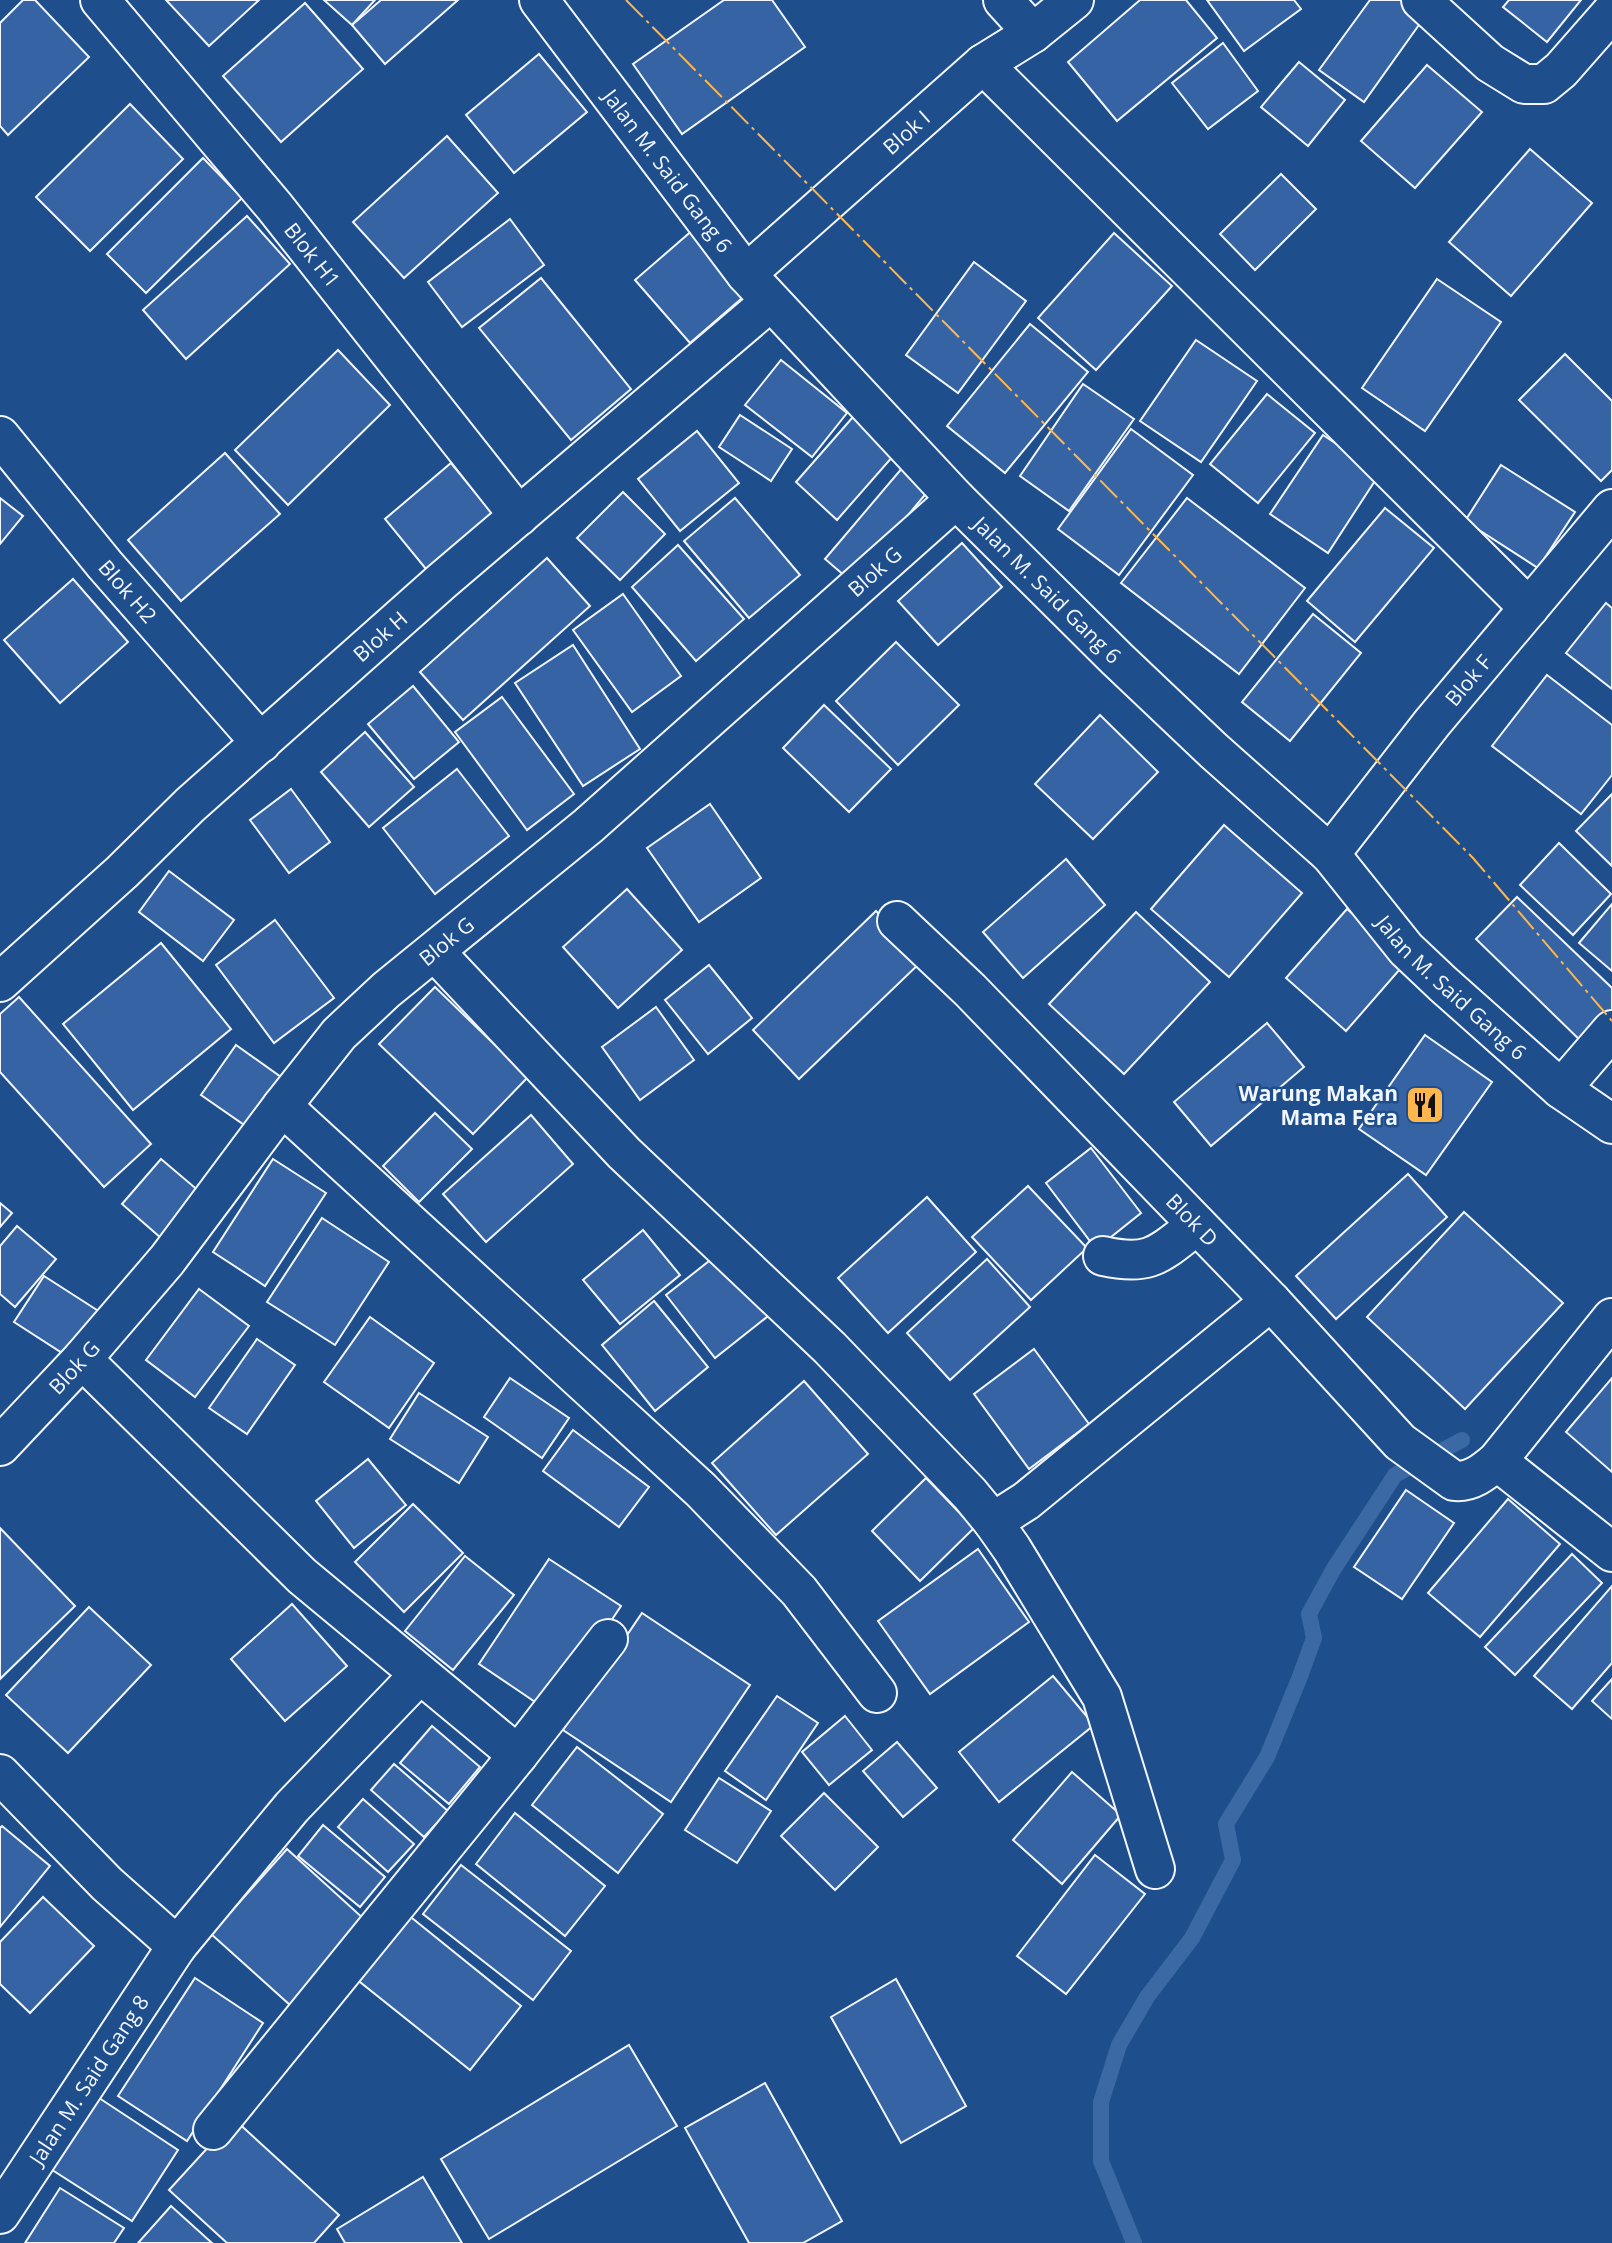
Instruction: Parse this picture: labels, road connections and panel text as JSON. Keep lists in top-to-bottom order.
{
  "streets": {
    "street": [
      "Blok I",
      "Jalan M. Said Gang 6",
      "Blok H1",
      "Blok G",
      "Blok H2",
      "Blok H",
      "Blok F",
      "Blok D",
      "Jalan M. Said Gang 8"
    ]
  },
  "crossings": [
    ["Blok I", "Jalan M. Said Gang 6"],
    ["Blok I", "Blok H"],
    ["Jalan M. Said Gang 6", "Blok G"],
    ["Jalan M. Said Gang 6", "Blok H"],
    ["Jalan M. Said Gang 6", "Blok F"],
    ["Blok H1", "Blok H"],
    ["Blok H2", "Blok H"]
  ],
  "places": {
    "restaurant": ["Warung Makan Mama Fera"]
  }
}
